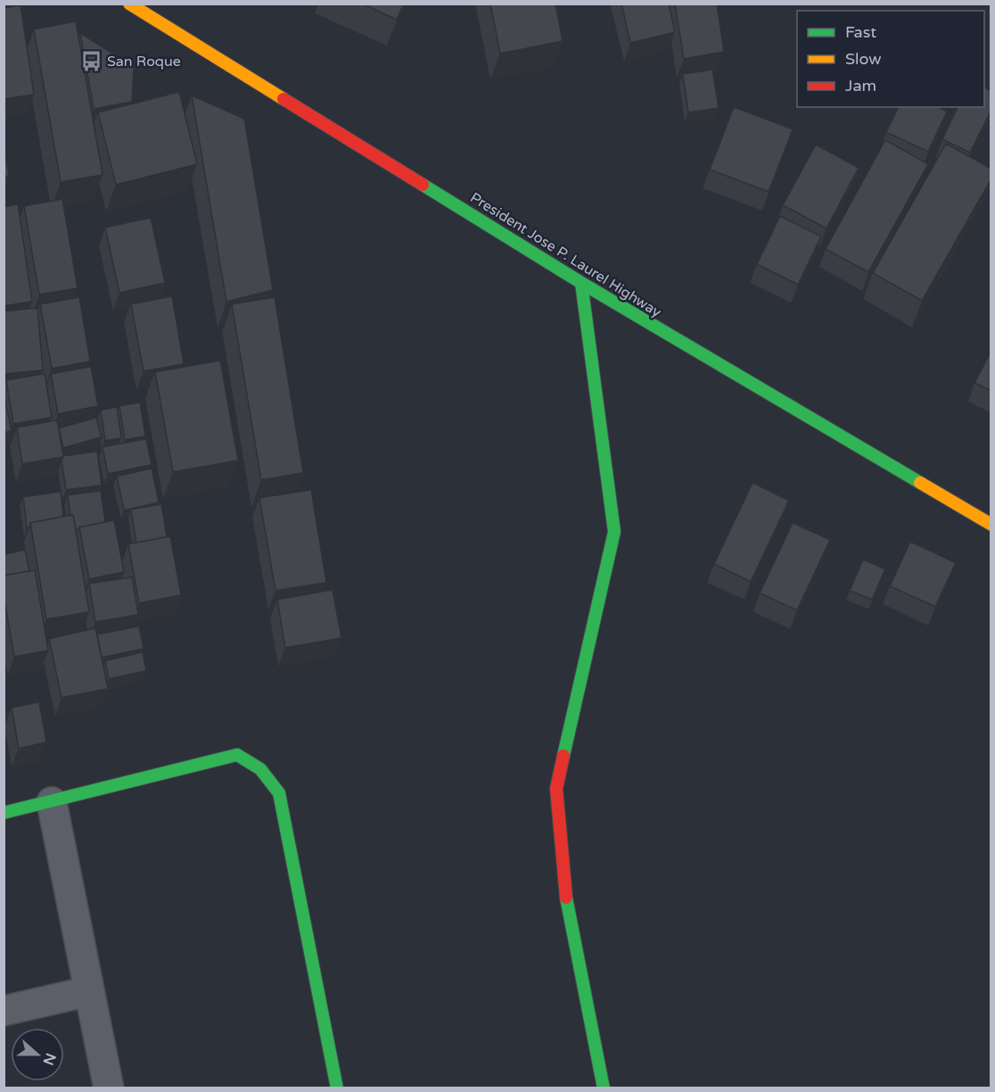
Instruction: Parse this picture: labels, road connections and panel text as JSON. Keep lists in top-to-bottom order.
{
  "streets": {
    "main road": ["President Jose P. Laurel Highway"]
  },
  "places": {
    "bus stop": ["San Roque"]
  },
  "legend": ["Fast", "Slow", "Jam"],
  "north": "right"
}
